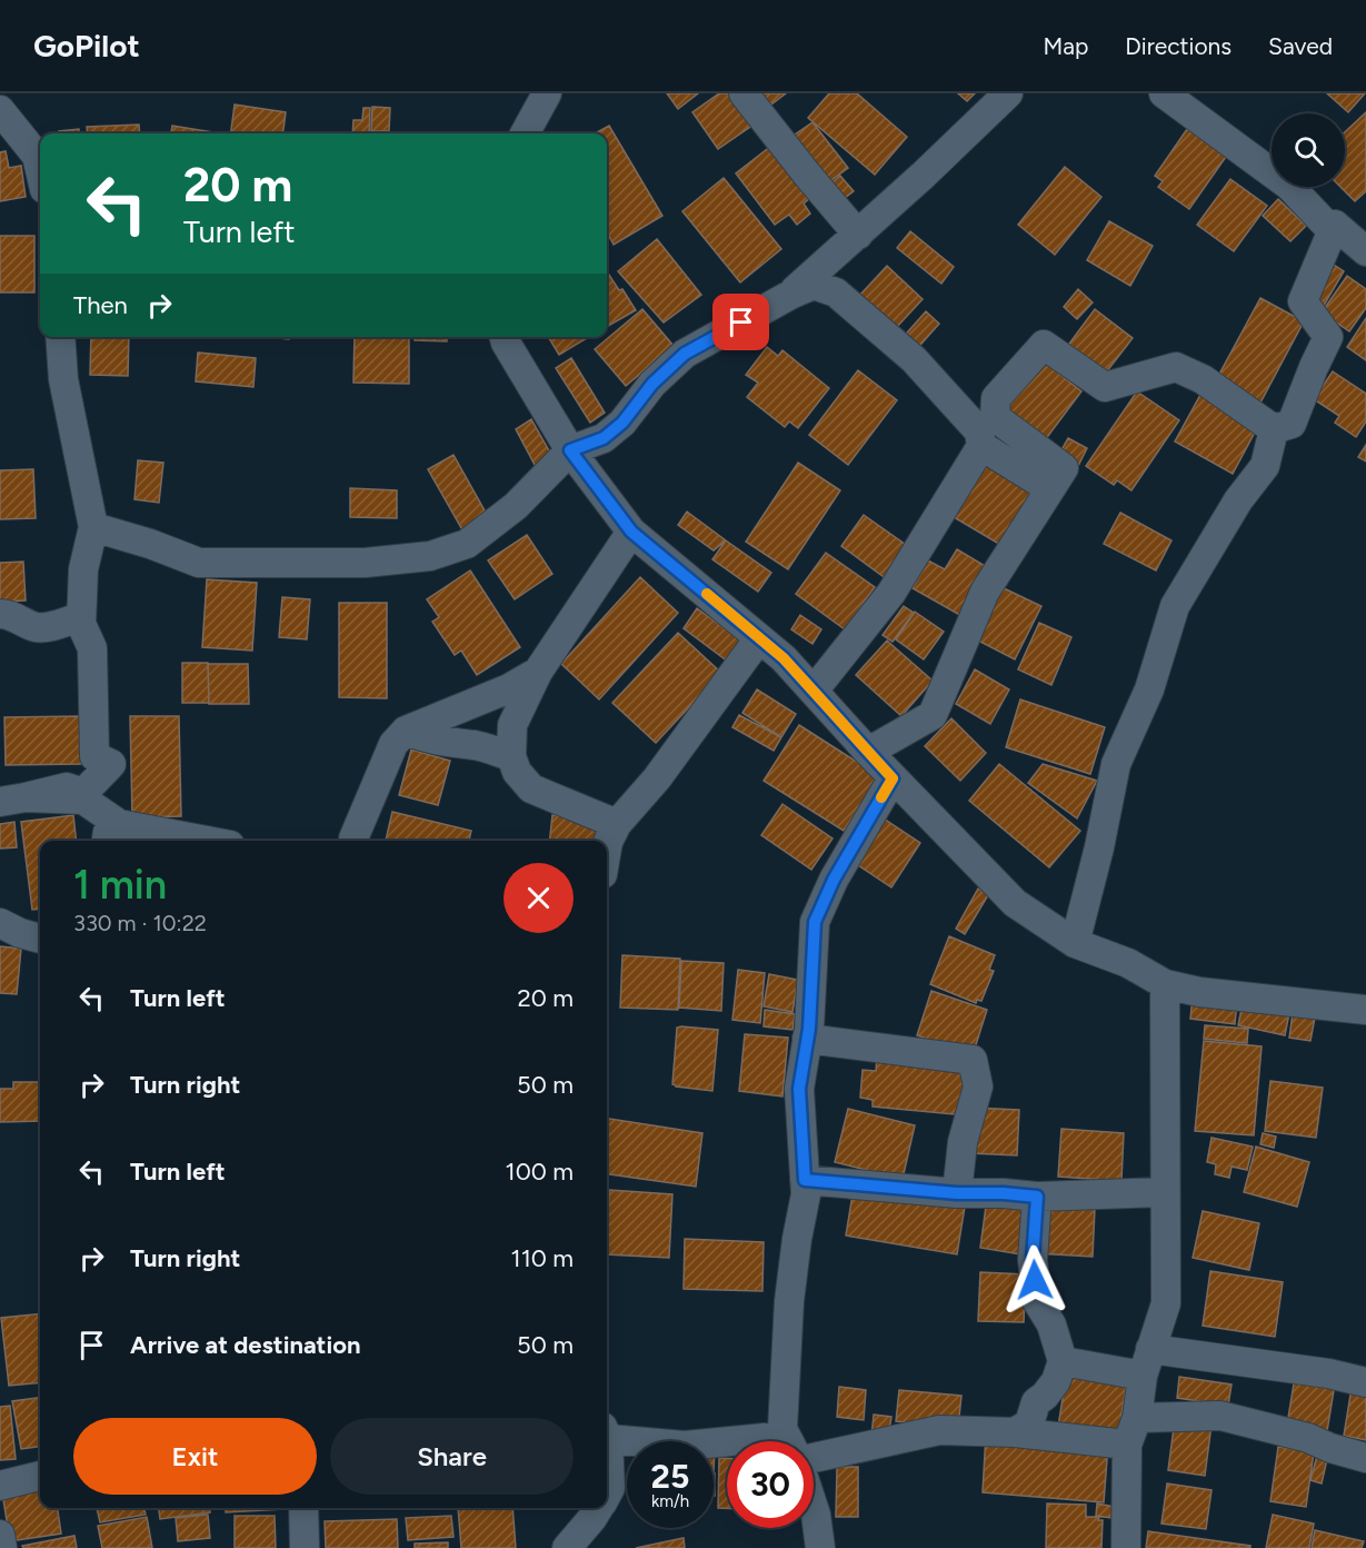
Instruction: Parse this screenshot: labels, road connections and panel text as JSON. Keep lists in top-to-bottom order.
{
  "page": {
    "header": "GoPilot",
    "nav": ["Map", "Directions", "Saved"],
    "turn": ["20 m", "Turn left"],
    "then": "Then",
    "heading": ["1 min", "330 m · 10:22"],
    "list": [
      {
        "name": "Turn left",
        "value": "20 m"
      },
      {
        "name": "Turn right",
        "value": "50 m"
      },
      {
        "name": "Turn left",
        "value": "100 m"
      },
      {
        "name": "Turn right",
        "value": "110 m"
      },
      {
        "name": "Arrive at destination",
        "value": "50 m"
      }
    ],
    "buttons": ["Exit", "Share"],
    "speed": "25 km/h",
    "limit": "30"
  }
}
